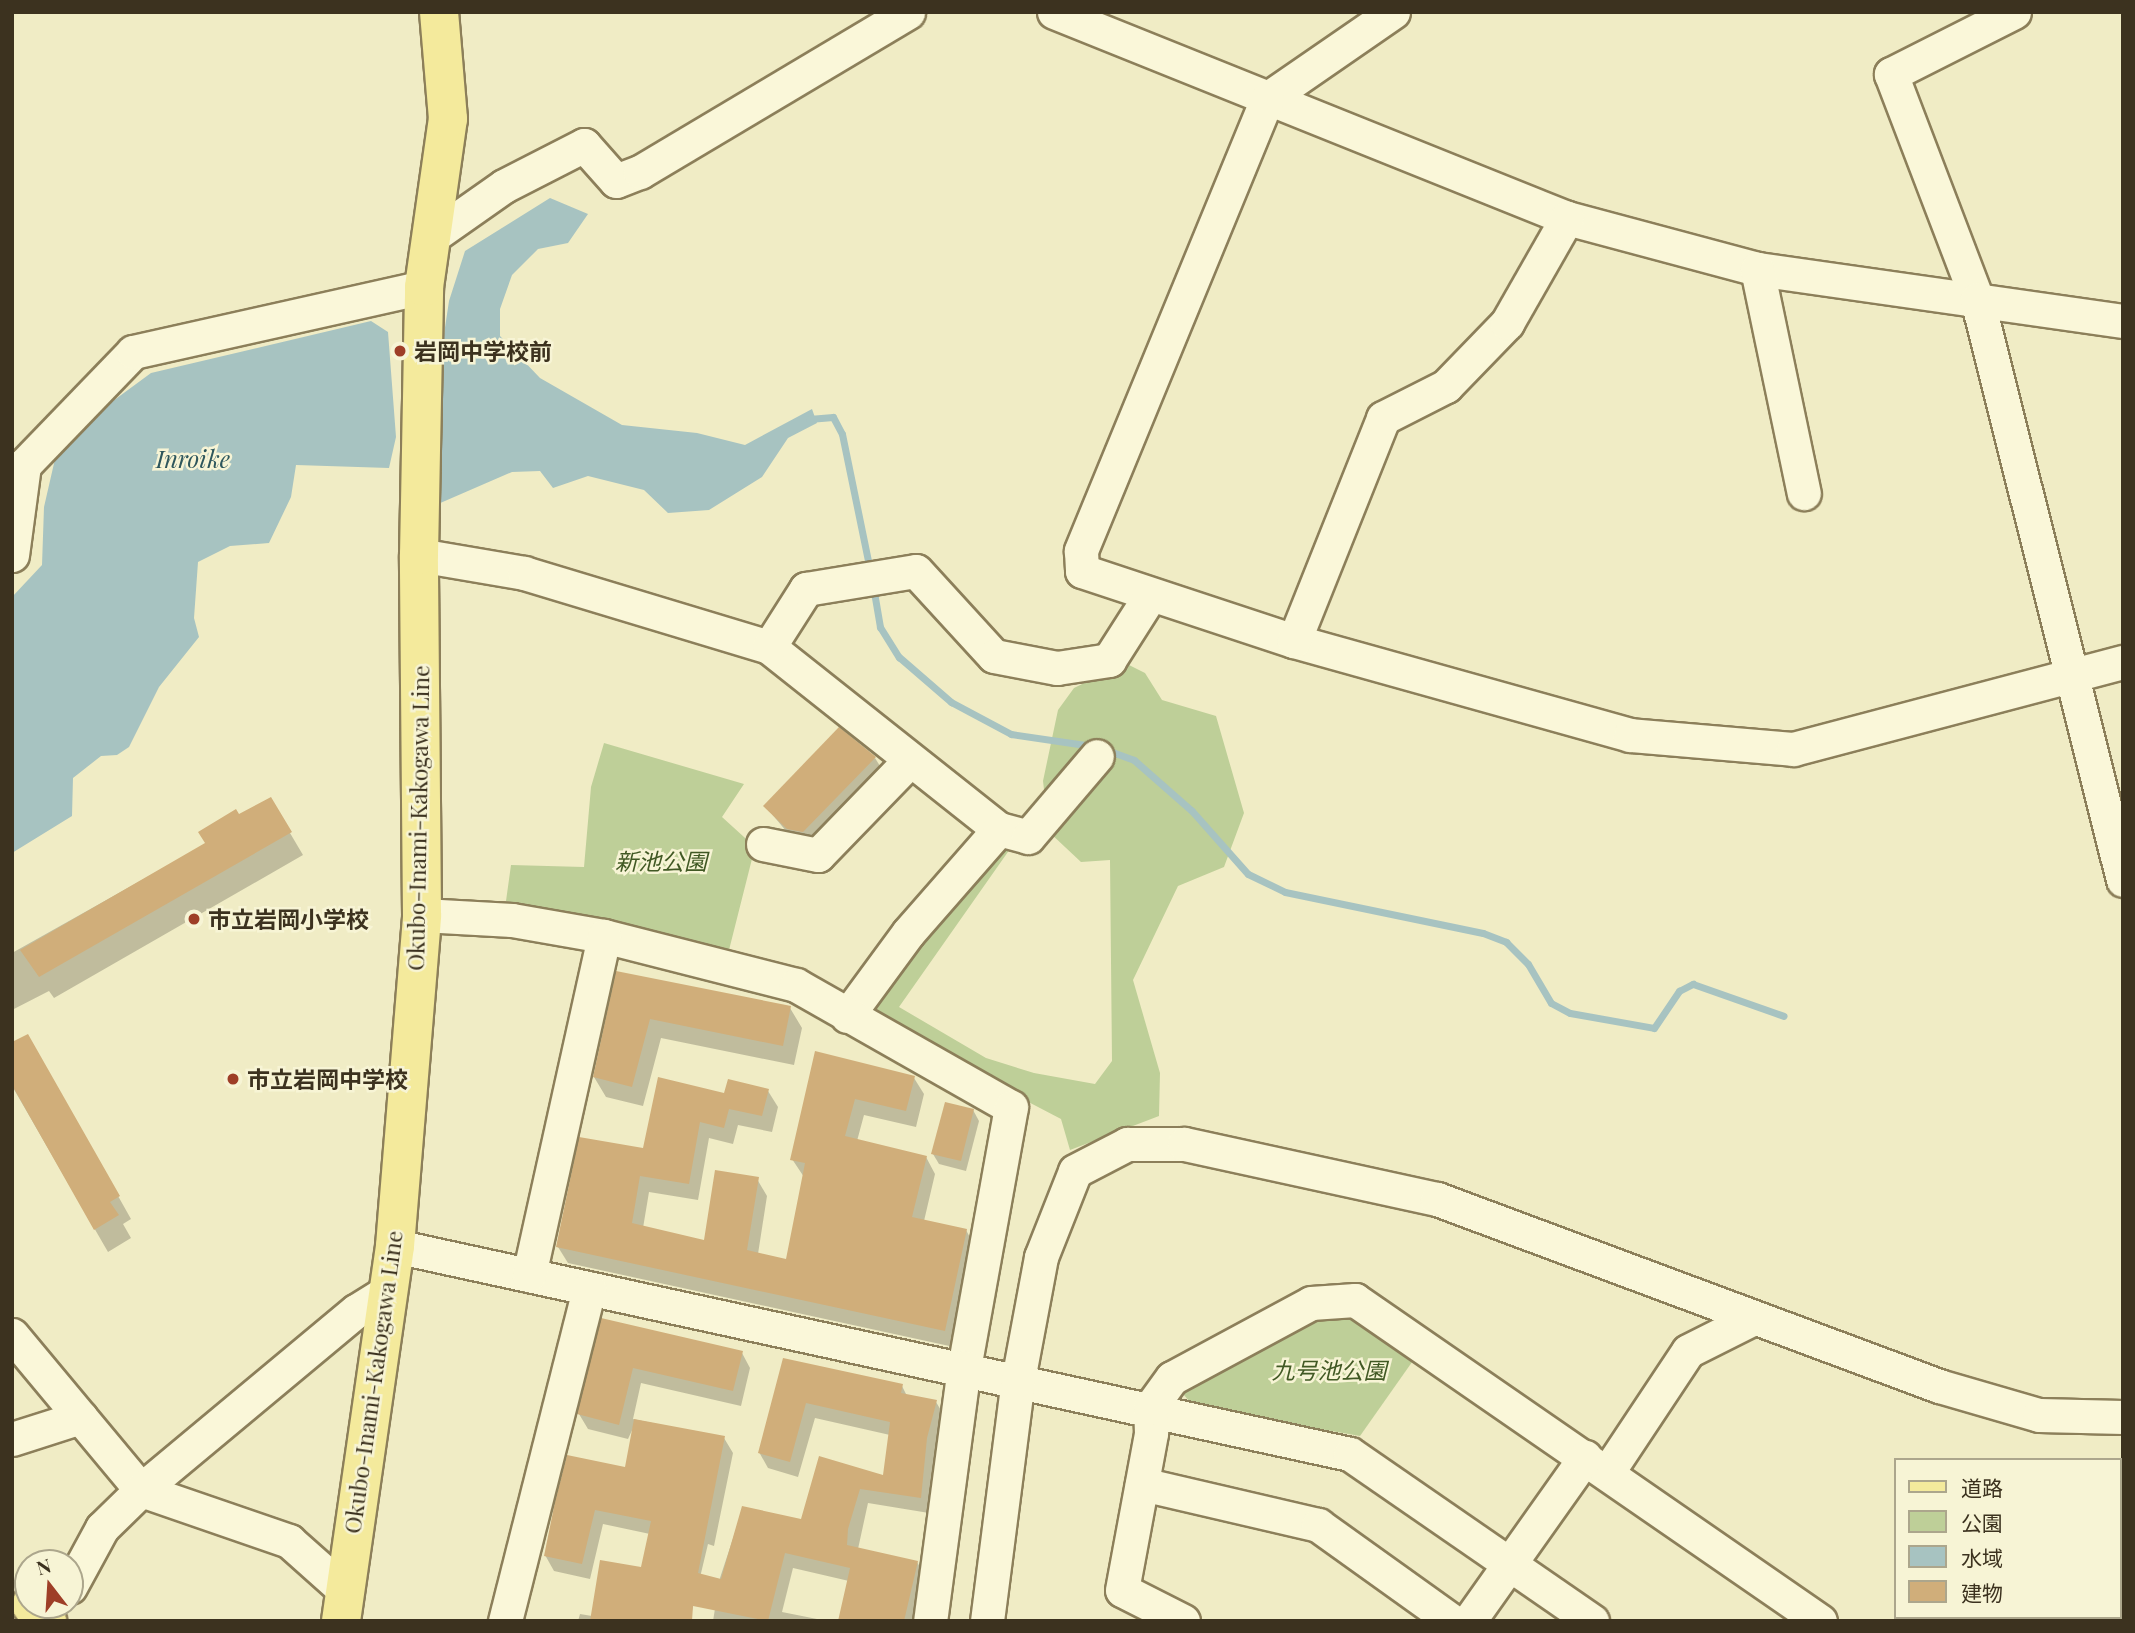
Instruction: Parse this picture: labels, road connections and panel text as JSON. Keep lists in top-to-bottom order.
{
  "streets": {
    "main road": ["Okubo-Inami-Kakogawa Line"]
  },
  "water": ["Inroike"],
  "parks": ["新池公園", "九号池公園"],
  "places": ["岩岡中学校前", "市立岩岡小学校", "市立岩岡中学校"],
  "legend": [
    "道路",
    "公園",
    "水域",
    "建物"
  ],
  "north": "top"
}
